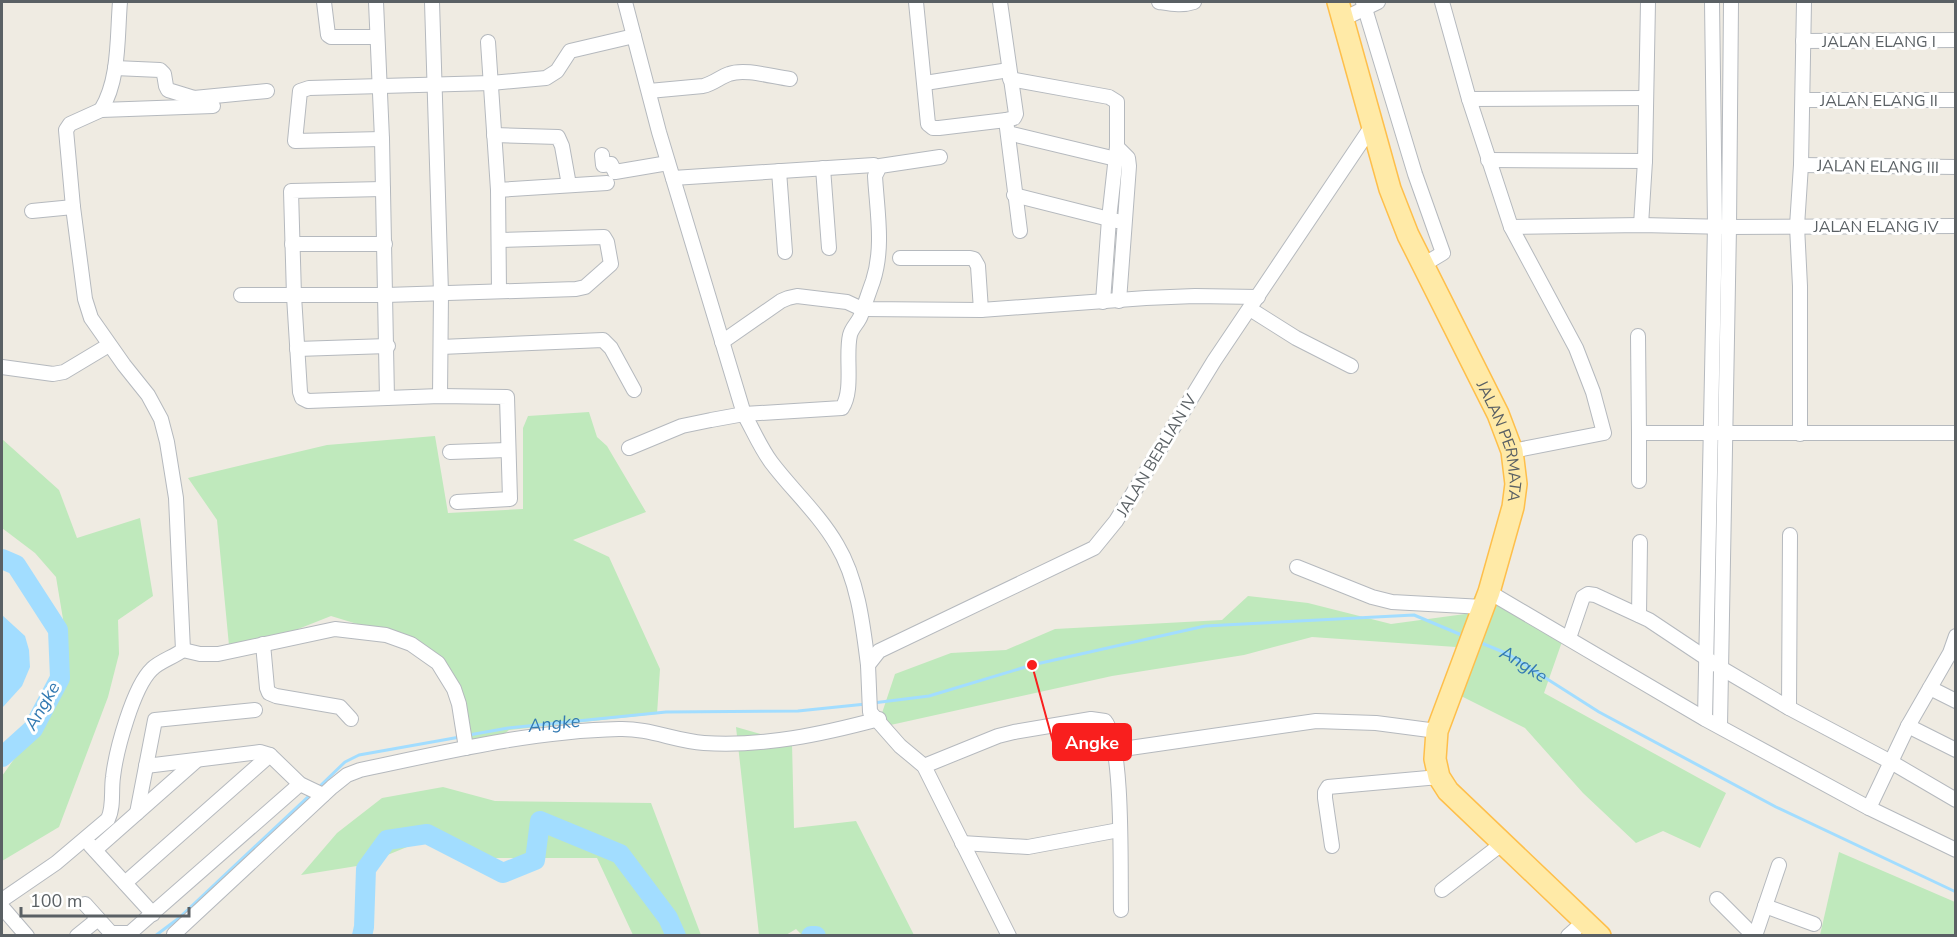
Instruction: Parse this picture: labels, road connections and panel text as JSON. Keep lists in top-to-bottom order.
{
  "streets": {
    "main road": ["JALAN PERMATA"],
    "street": [
      "JALAN ELANG I",
      "JALAN ELANG II",
      "JALAN ELANG III",
      "JALAN ELANG IV",
      "JALAN BERLIAN IV"
    ]
  },
  "crossings": [
    ["JALAN PERMATA", "JALAN BERLIAN IV"]
  ],
  "water": ["Angke"],
  "places": ["Angke"],
  "scale_bar": "100 m"
}
